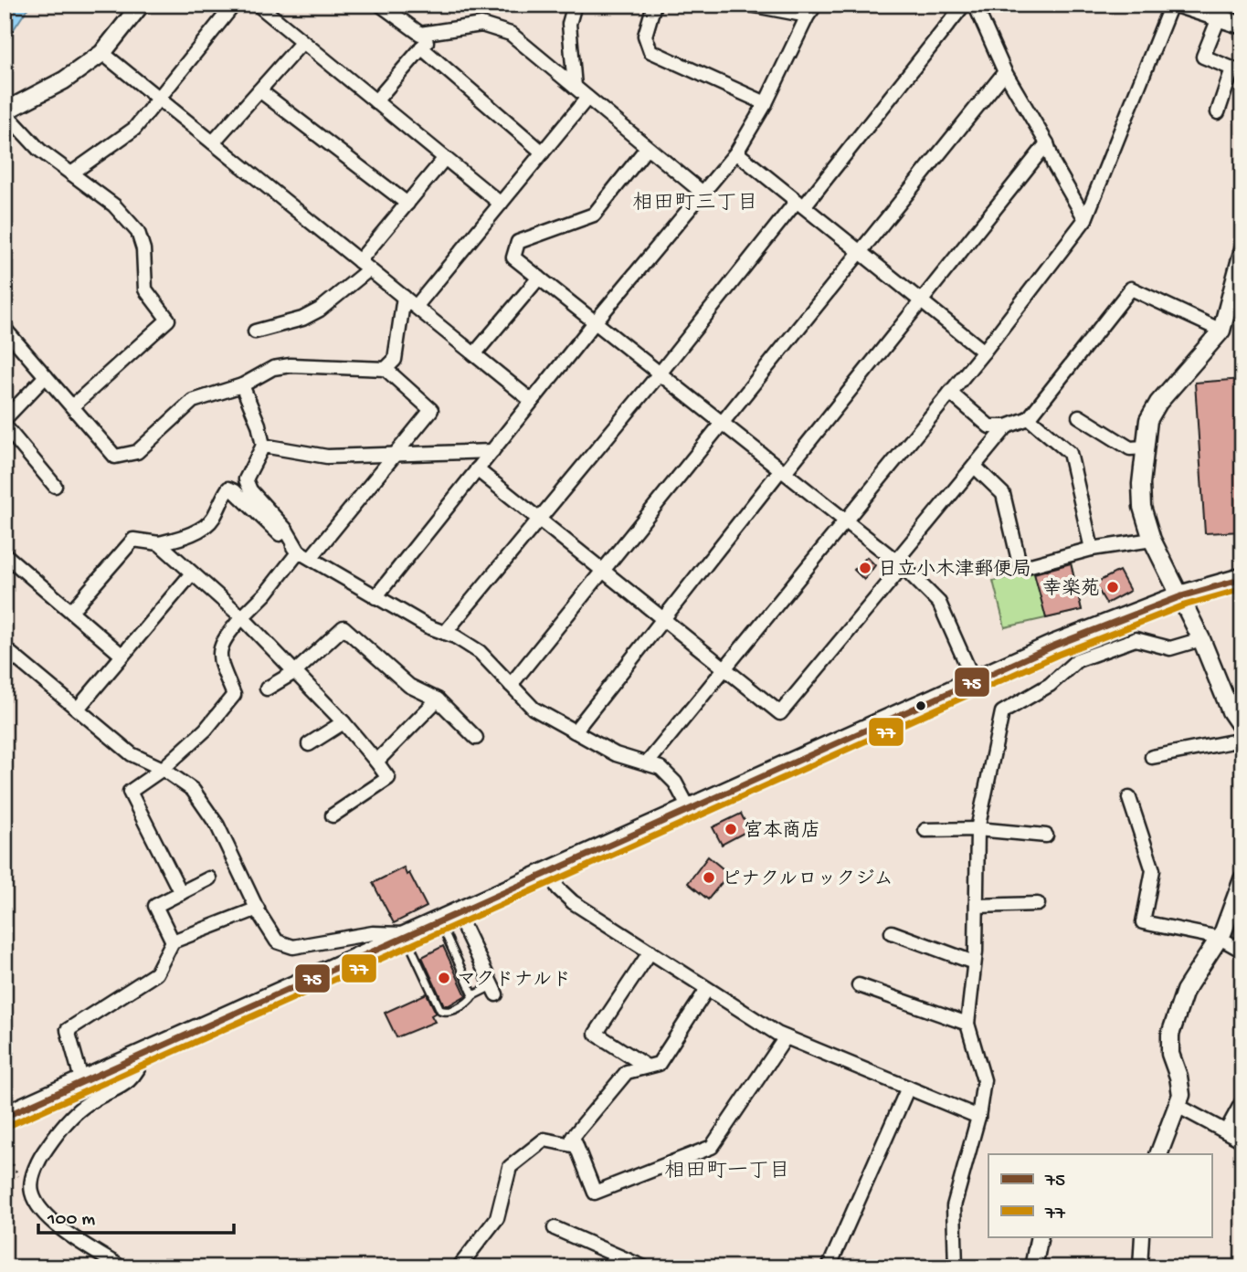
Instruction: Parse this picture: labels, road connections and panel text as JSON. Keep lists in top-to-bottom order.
{
  "districts": ["相田町三丁目", "相田町一丁目"],
  "places": [
    "日立小木津郵便局",
    "幸楽苑",
    "宮本商店",
    "ピナクルロックジム",
    "マクドナルド"
  ],
  "lines": ["transit line 75", "transit line 77"],
  "legend": ["75", "77"],
  "scale_bar": "100 m"
}
